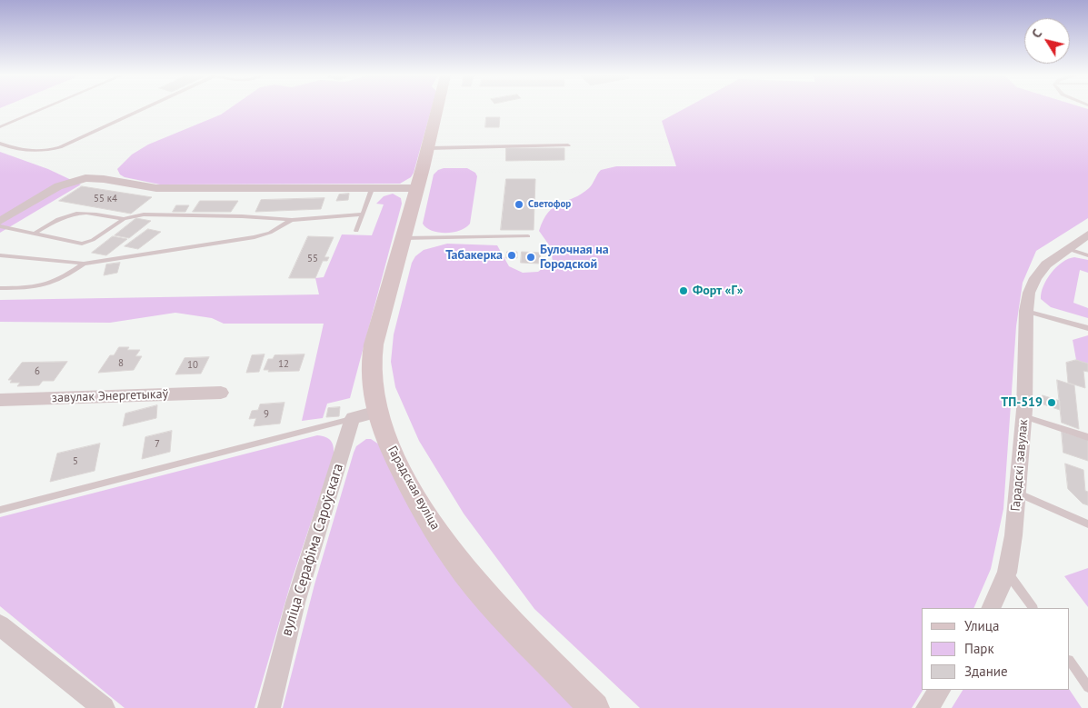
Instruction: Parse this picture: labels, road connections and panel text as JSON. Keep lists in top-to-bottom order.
{
  "streets": {
    "main road": ["Гарадская вуліца"],
    "street": ["завулак Энергетыкаў", "Гарадскі завулак", "вуліца Серафіма Сароўскага"]
  },
  "places": [
    "Светофор",
    "Табакерка",
    "Булочная на Городской",
    "Форт «Г»",
    "ТП-519"
  ],
  "house_numbers": [
    "55 к4",
    "55",
    "8",
    "12",
    "10",
    "6",
    "9",
    "7",
    "5"
  ],
  "legend": ["Улица", "Парк", "Здание"],
  "north": "top left"
}
